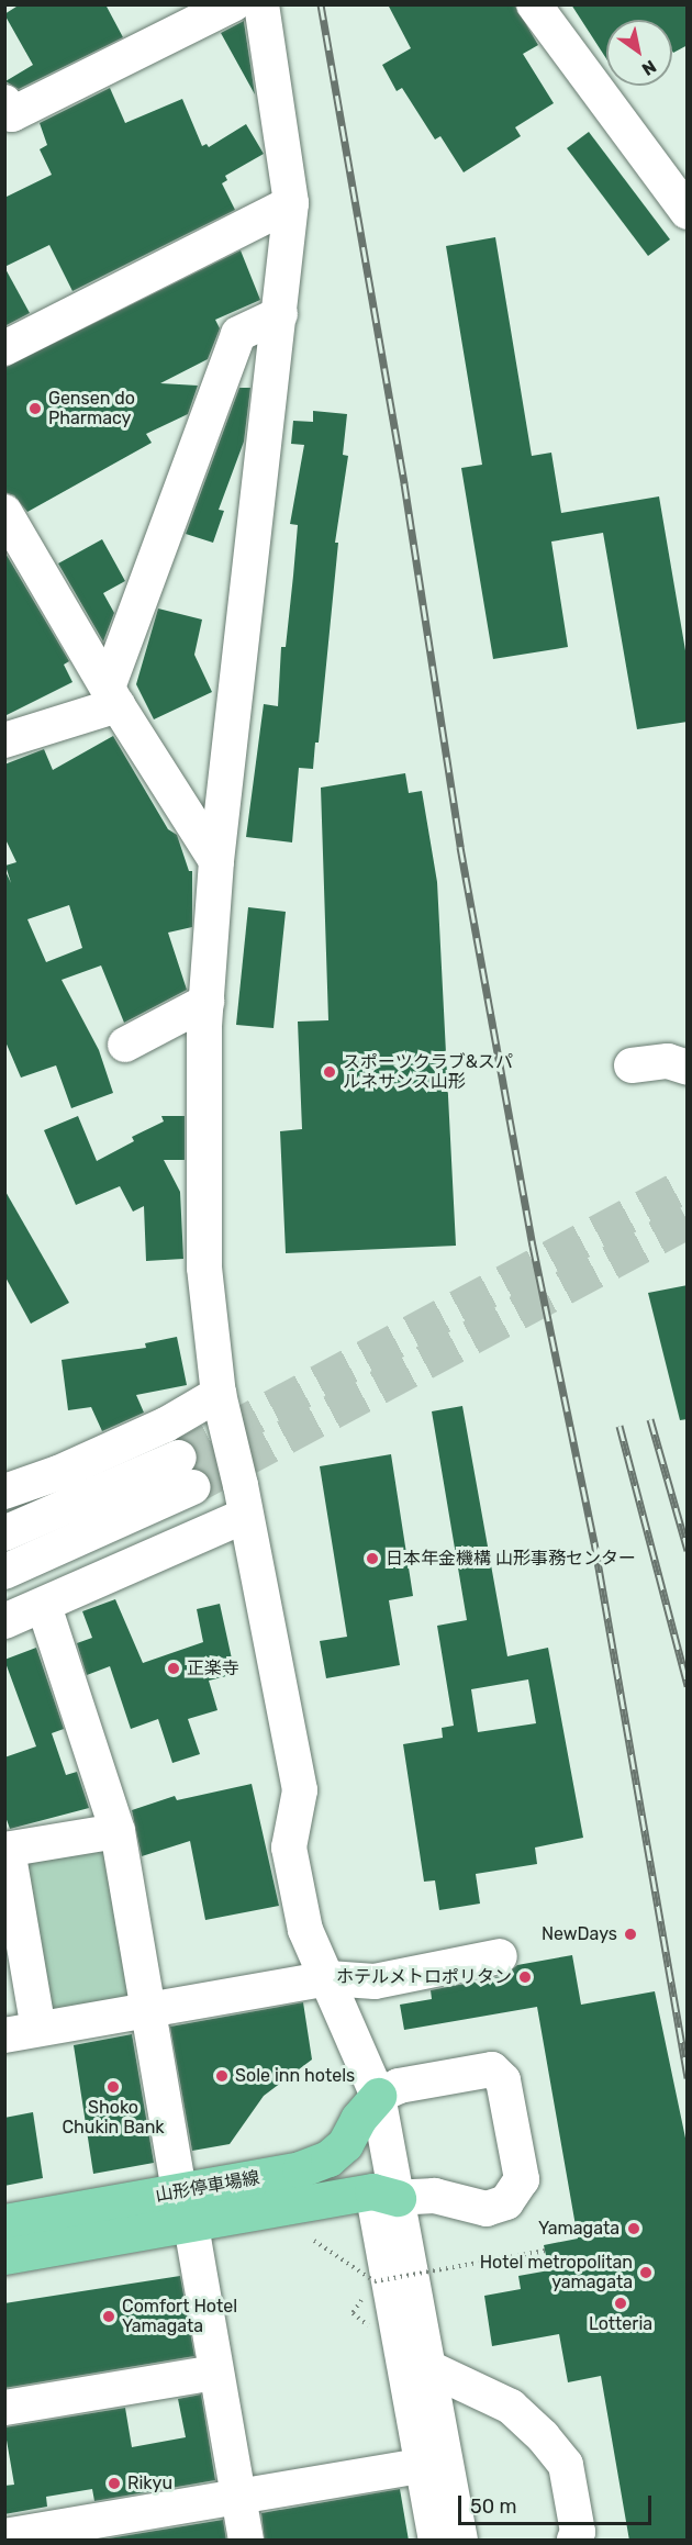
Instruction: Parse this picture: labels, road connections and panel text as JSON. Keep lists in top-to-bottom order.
{
  "streets": {
    "main road": ["山形停車場線"]
  },
  "places": [
    "Gensen do Pharmacy",
    "スポーツクラブ&スパ ルネサンス山形",
    "日本年金機構 山形事務センター",
    "正楽寺",
    "NewDays",
    "ホテルメトロポリタン",
    "Sole inn hotels",
    "Shoko Chukin Bank",
    "Yamagata",
    "Hotel metropolitan yamagata",
    "Lotteria",
    "Comfort Hotel Yamagata",
    "Rikyu"
  ],
  "scale_bar": "50 m",
  "north": "bottom right"
}
